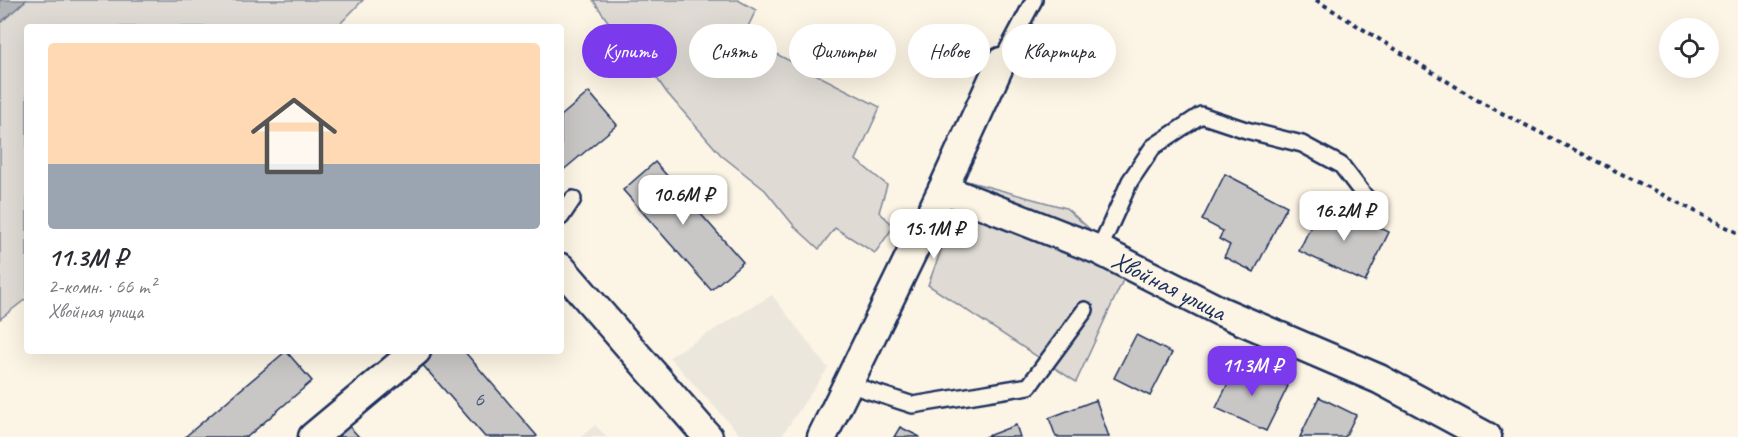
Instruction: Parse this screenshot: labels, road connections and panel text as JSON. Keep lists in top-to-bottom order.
{
  "streets": {
    "street": ["Хвойная улица"]
  },
  "house_numbers": ["6"],
  "page": {
    "chip": [
      "Купить",
      "Снять",
      "Фильтры",
      "Новое",
      "Квартира"
    ],
    "list": [
      {
        "name": "11.3M ₽",
        "note": "2-комн. · 66 m² · Хвойная улица"
      }
    ],
    "price": [
      "10.6M ₽",
      "16.2M ₽",
      "15.1M ₽",
      "11.3M ₽"
    ]
  }
}
